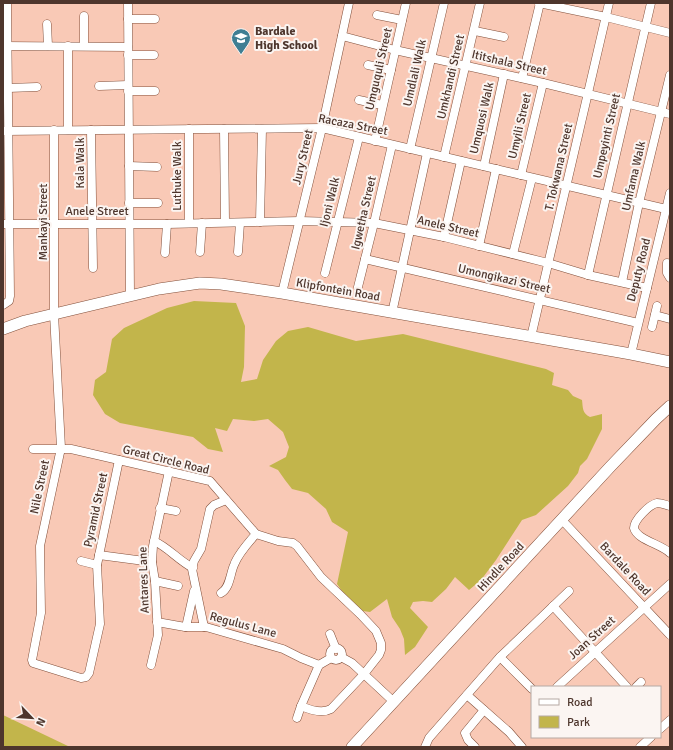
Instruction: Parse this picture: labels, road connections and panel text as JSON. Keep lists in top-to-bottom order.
{
  "streets": {
    "street": [
      "Ititshala Street",
      "Umguquli Street",
      "Umdlali Walk",
      "Umkhandi Street",
      "Umquosi Walk",
      "Racaza Street",
      "Umyili Street",
      "Umpeyinti Street",
      "Jury Street",
      "Kala Walk",
      "T. Tokwana Street",
      "Luthuke Walk",
      "Umfama Walk",
      "Ijoni Walk",
      "Anele Street",
      "Igwetha Street",
      "Mankayi Street",
      "Deputy Road",
      "Umongikazi Street",
      "Klipfontein Road",
      "Great Circle Road",
      "Nile Street",
      "Pyramid Street",
      "Hindle Road",
      "Bardale Road",
      "Antares Lane",
      "Regulus Lane",
      "Joan Street"
    ]
  },
  "crossings": [
    ["Ititshala Street", "Umguquli Street"],
    ["Ititshala Street", "Umdlali Walk"],
    ["Ititshala Street", "Umkhandi Street"],
    ["Ititshala Street", "Umquosi Walk"],
    ["Ititshala Street", "Umyili Street"],
    ["Ititshala Street", "Umpeyinti Street"],
    ["Ititshala Street", "Jury Street"],
    ["Ititshala Street", "T. Tokwana Street"],
    ["Ititshala Street", "Umfama Walk"],
    ["Umguquli Street", "Racaza Street"],
    ["Umdlali Walk", "Racaza Street"],
    ["Umkhandi Street", "Racaza Street"],
    ["Umquosi Walk", "Racaza Street"],
    ["Racaza Street", "Umyili Street"],
    ["Racaza Street", "Umpeyinti Street"],
    ["Racaza Street", "Jury Street"],
    ["Racaza Street", "Kala Walk"],
    ["Racaza Street", "T. Tokwana Street"],
    ["Racaza Street", "Luthuke Walk"],
    ["Racaza Street", "Umfama Walk"],
    ["Racaza Street", "Ijoni Walk"],
    ["Racaza Street", "Igwetha Street"],
    ["Racaza Street", "Mankayi Street"],
    ["Racaza Street", "Deputy Road"],
    ["Umpeyinti Street", "Anele Street"],
    ["Jury Street", "Anele Street"],
    ["Jury Street", "Klipfontein Road"],
    ["Kala Walk", "Anele Street"],
    ["T. Tokwana Street", "Anele Street"],
    ["T. Tokwana Street", "Umongikazi Street"],
    ["T. Tokwana Street", "Klipfontein Road"],
    ["Luthuke Walk", "Anele Street"],
    ["Umfama Walk", "Anele Street"],
    ["Ijoni Walk", "Anele Street"],
    ["Anele Street", "Igwetha Street"],
    ["Anele Street", "Mankayi Street"],
    ["Anele Street", "Deputy Road"],
    ["Igwetha Street", "Umongikazi Street"],
    ["Mankayi Street", "Klipfontein Road"],
    ["Mankayi Street", "Nile Street"],
    ["Deputy Road", "Umongikazi Street"],
    ["Deputy Road", "Klipfontein Road"],
    ["Klipfontein Road", "Nile Street"],
    ["Great Circle Road", "Nile Street"],
    ["Great Circle Road", "Pyramid Street"],
    ["Great Circle Road", "Antares Lane"],
    ["Nile Street", "Pyramid Street"],
    ["Hindle Road", "Bardale Road"],
    ["Bardale Road", "Joan Street"],
    ["Antares Lane", "Regulus Lane"]
  ],
  "places": {
    "school or university": ["Bardale High School"]
  },
  "legend": ["Road", "Park"],
  "north": "bottom right"
}
